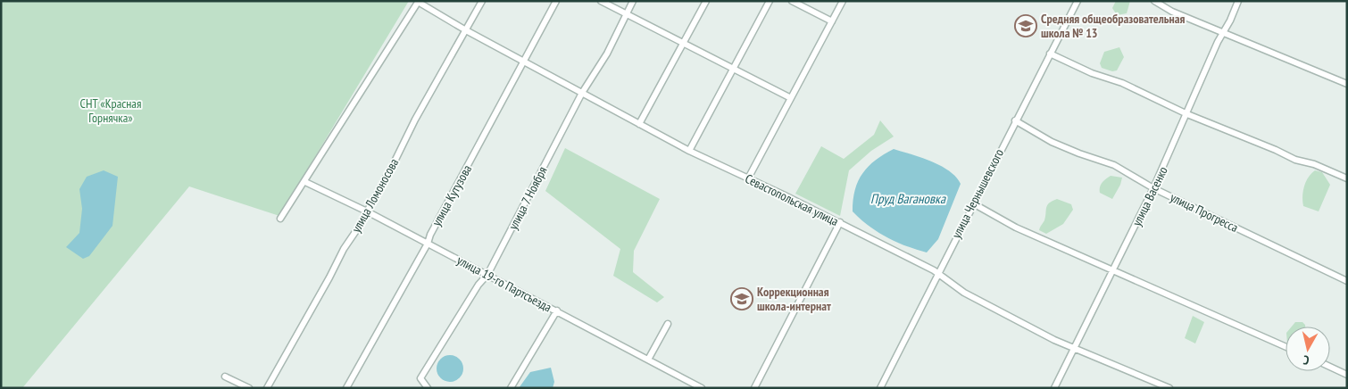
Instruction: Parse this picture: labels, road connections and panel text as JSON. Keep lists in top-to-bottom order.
{
  "streets": {
    "street": [
      "улица Чернышевского",
      "улица Ломоносова",
      "улица Кутузова",
      "улица Васенко",
      "улица 7 Ноября",
      "Севастопольская улица",
      "улица Прогресса",
      "улица 19-го Партсъезда"
    ]
  },
  "crossings": [
    ["улица Чернышевского", "Севастопольская улица"],
    ["улица Чернышевского", "улица Прогресса"],
    ["улица Ломоносова", "Севастопольская улица"],
    ["улица Ломоносова", "улица 19-го Партсъезда"],
    ["улица Кутузова", "Севастопольская улица"],
    ["улица Кутузова", "улица 19-го Партсъезда"],
    ["улица Васенко", "Севастопольская улица"],
    ["улица Васенко", "улица Прогресса"],
    ["улица 7 Ноября", "Севастопольская улица"],
    ["улица 7 Ноября", "улица 19-го Партсъезда"]
  ],
  "water": ["Пруд Вагановка"],
  "parks": ["СНТ «Красная Горнячка»"],
  "places": {
    "school or university": ["Средняя общеобразовательная школа № 13", "Коррекционная школа-интернат"]
  },
  "north": "bottom"
}
